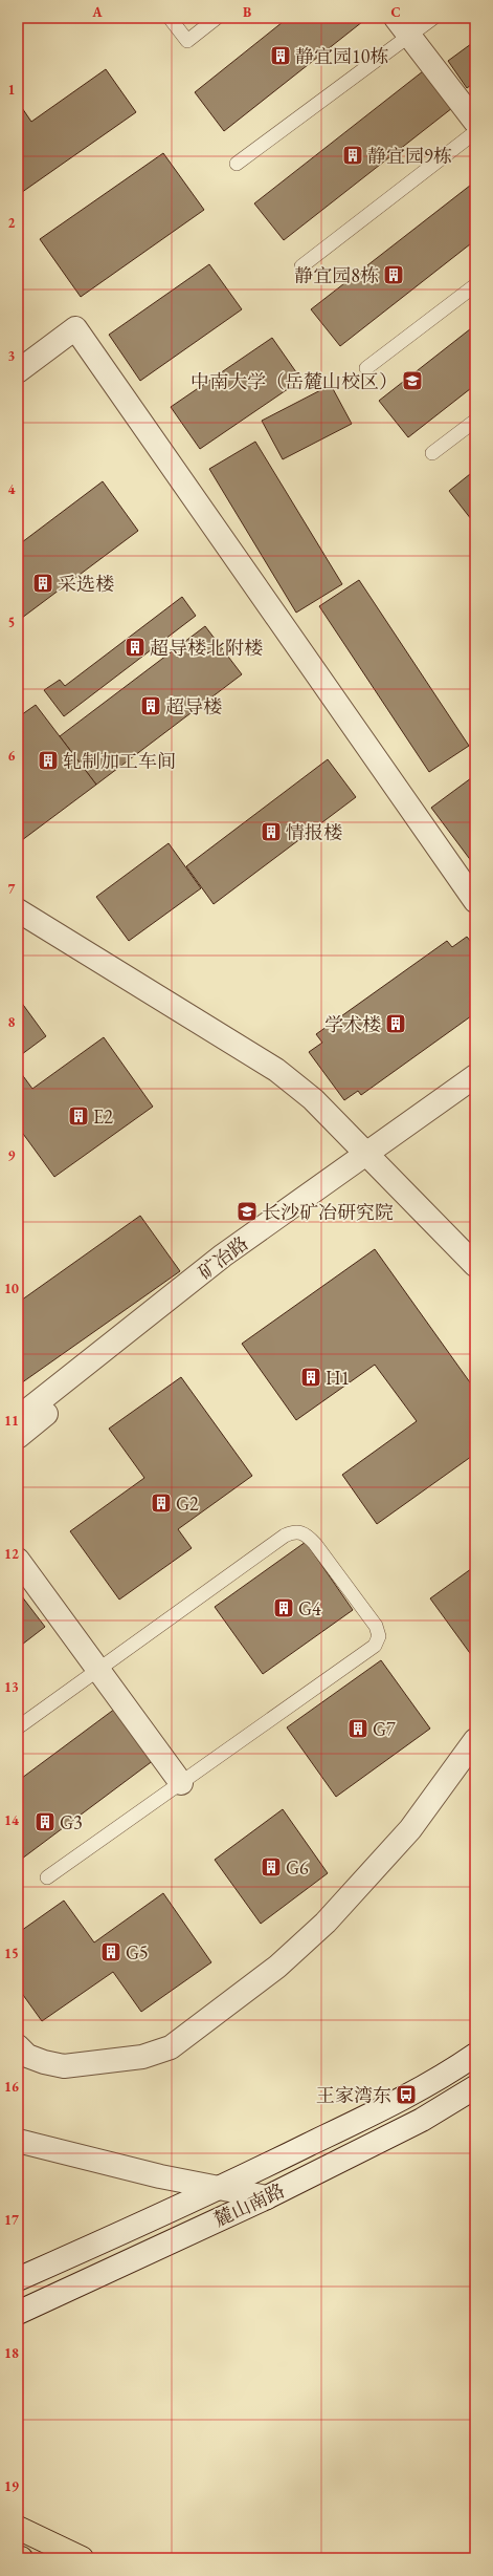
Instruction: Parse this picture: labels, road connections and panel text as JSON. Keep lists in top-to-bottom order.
{
  "streets": {
    "street": ["矿冶路", "麓山南路"]
  },
  "places": {
    "building": [
      "静宜园10栋",
      "静宜园9栋",
      "静宜园8栋",
      "采选楼",
      "超导楼北附楼",
      "超导楼",
      "轧制加工车间",
      "情报楼",
      "学术楼",
      "E2",
      "H1",
      "G2",
      "G4",
      "G7",
      "G3",
      "G6",
      "G5"
    ],
    "school or university": ["中南大学（岳麓山校区）", "长沙矿冶研究院"],
    "bus stop": ["王家湾东"]
  },
  "grid": {
    "columns": ["A", "B", "C"],
    "rows": [
      "1",
      "2",
      "3",
      "4",
      "5",
      "6",
      "7",
      "8",
      "9",
      "10",
      "11",
      "12",
      "13",
      "14",
      "15",
      "16",
      "17",
      "18",
      "19"
    ]
  }
}
